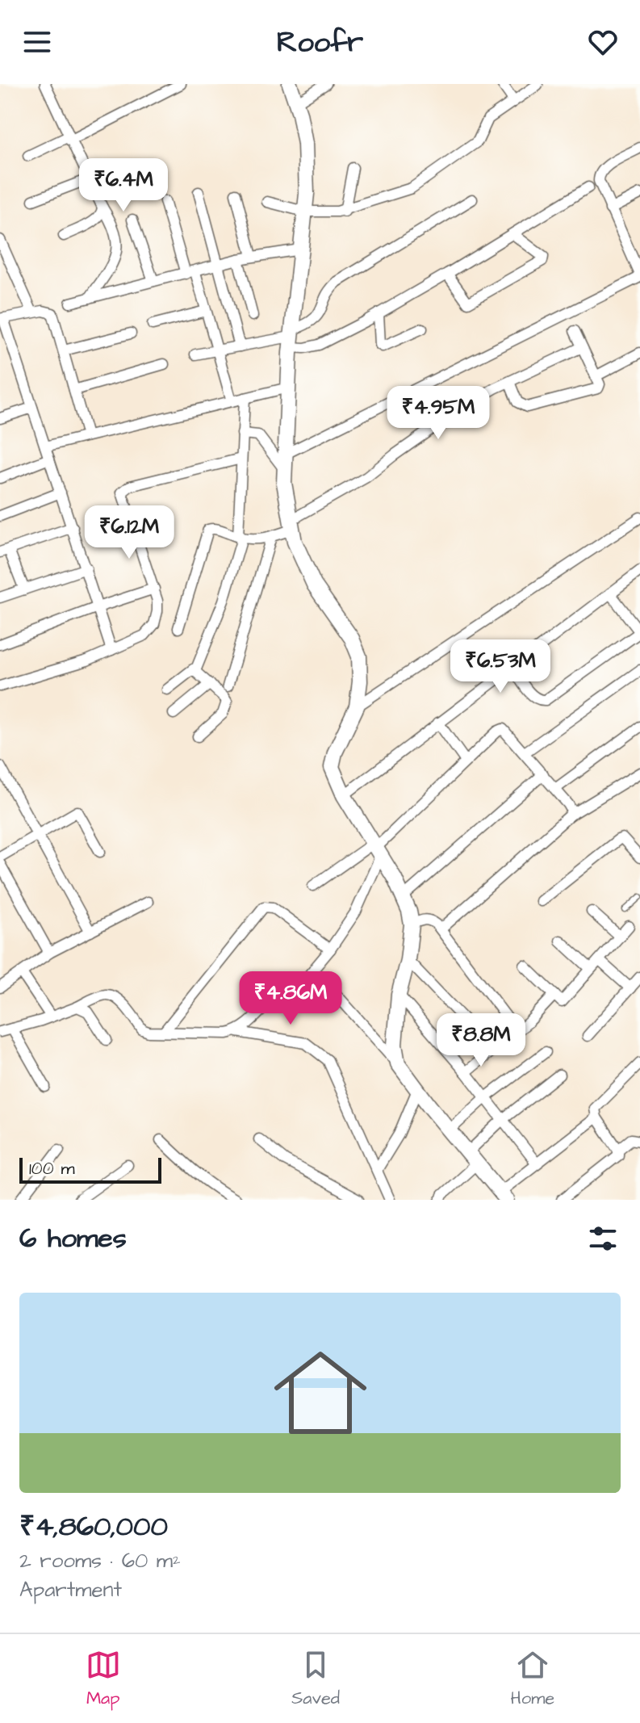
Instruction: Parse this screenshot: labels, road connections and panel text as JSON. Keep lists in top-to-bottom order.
{
  "scale_bar": "100 m",
  "page": {
    "header": "Roofr",
    "price": [
      "₹6.4M",
      "₹4.95M",
      "₹6.12M",
      "₹6.53M",
      "₹4.86M",
      "₹8.8M"
    ],
    "scale": "100 m",
    "heading": "6 homes",
    "list": [
      {
        "name": "₹4,860,000",
        "note": "2 rooms · 60 m² · Apartment"
      }
    ],
    "tabs": ["Map", "Saved", "Home"]
  }
}
